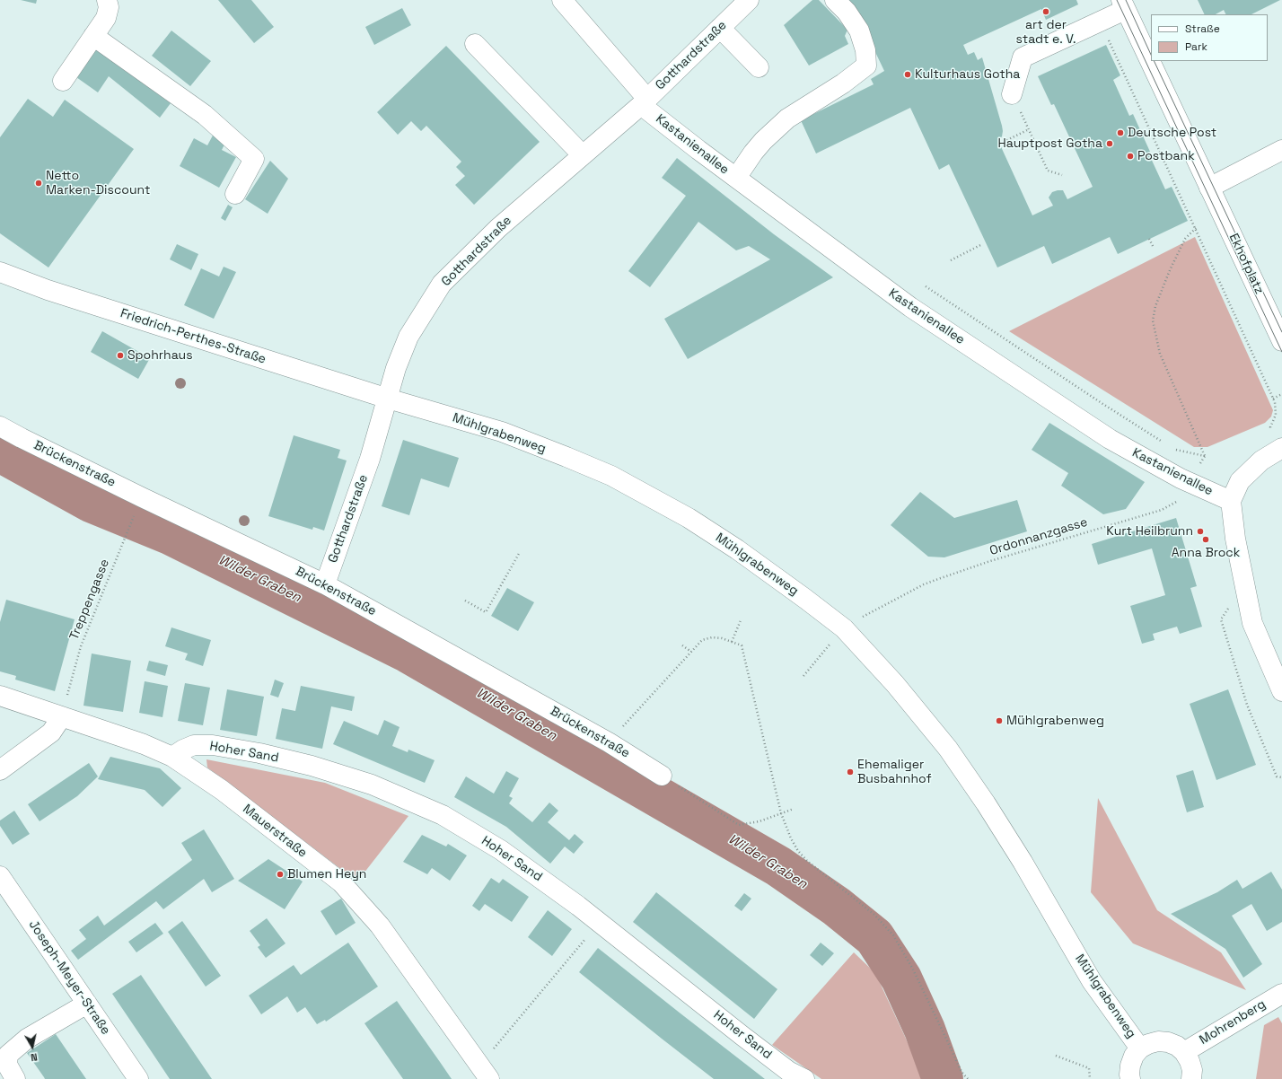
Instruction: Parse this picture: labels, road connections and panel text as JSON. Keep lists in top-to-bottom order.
{
  "streets": {
    "street": [
      "Gotthardstraße",
      "Kastanienallee",
      "Ekhofplatz",
      "Friedrich-Perthes-Straße",
      "Mühlgrabenweg",
      "Brückenstraße",
      "Hoher Sand",
      "Mauerstraße",
      "Joseph-Meyer-Straße",
      "Mohrenberg"
    ],
    "path": ["Ordonnanzgasse", "Treppengasse"]
  },
  "crossings": [
    ["Gotthardstraße", "Kastanienallee"],
    ["Gotthardstraße", "Friedrich-Perthes-Straße"],
    ["Gotthardstraße", "Mühlgrabenweg"],
    ["Gotthardstraße", "Brückenstraße"],
    ["Kastanienallee", "Ordonnanzgasse"],
    ["Friedrich-Perthes-Straße", "Mühlgrabenweg"],
    ["Mühlgrabenweg", "Ordonnanzgasse"],
    ["Treppengasse", "Mauerstraße"],
    ["Hoher Sand", "Mauerstraße"]
  ],
  "water": ["Wilder Graben"],
  "places": [
    "art der stadt e. V.",
    "Kulturhaus Gotha",
    "Deutsche Post",
    "Hauptpost Gotha",
    "Postbank",
    "Netto Marken-Discount",
    "Spohrhaus",
    "Kurt Heilbrunn",
    "Anna Brock",
    "Mühlgrabenweg",
    "Ehemaliger Busbahnhof",
    "Blumen Heyn"
  ],
  "legend": ["Straße", "Park"],
  "north": "bottom"
}
